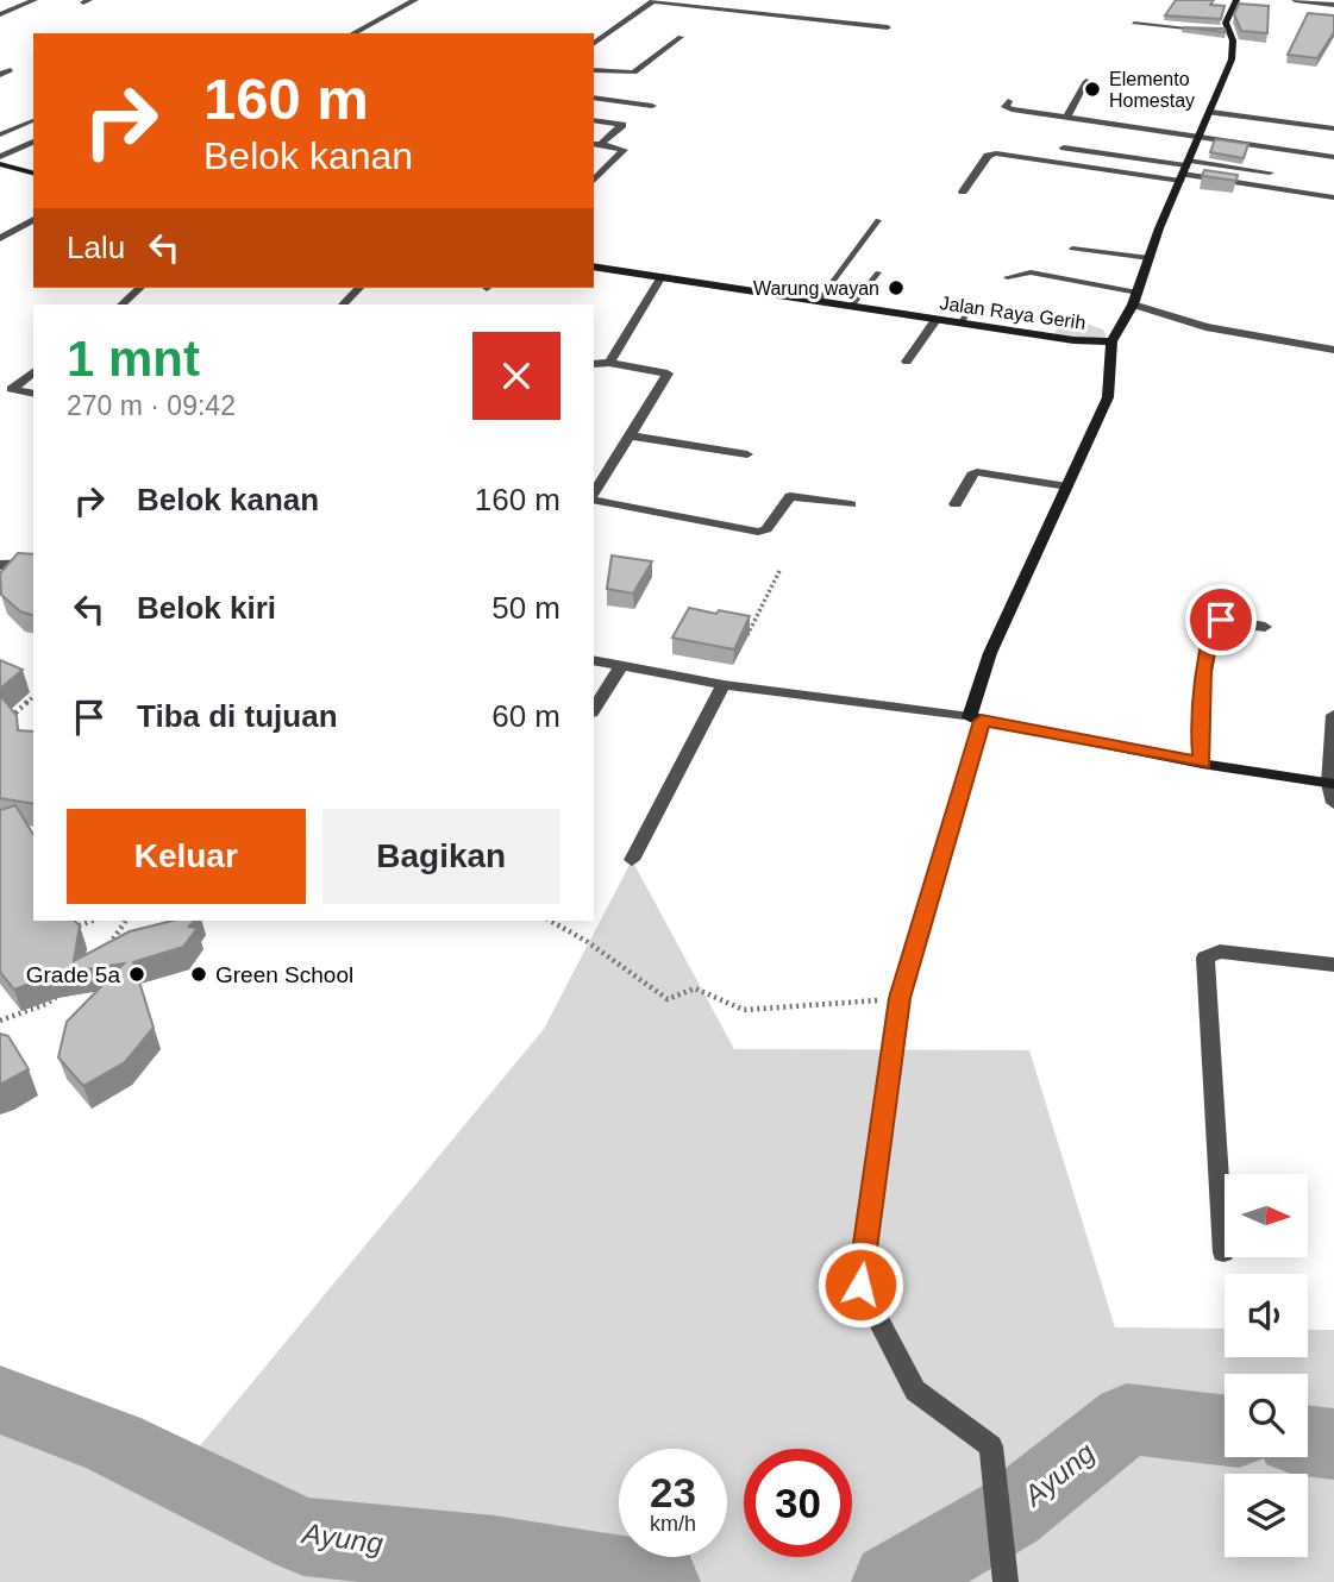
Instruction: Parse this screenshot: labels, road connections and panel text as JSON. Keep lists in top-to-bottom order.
{
  "streets": {
    "street": ["Jalan Raya Gerih"]
  },
  "water": ["Ayung"],
  "places": [
    "Elemento Homestay",
    "Warung wayan",
    "Grade 5a",
    "Green School"
  ],
  "north": "right",
  "page": {
    "turn": ["160 m", "Belok kanan"],
    "then": "Lalu",
    "heading": ["1 mnt", "270 m · 09:42"],
    "list": [
      {
        "name": "Belok kanan",
        "value": "160 m"
      },
      {
        "name": "Belok kiri",
        "value": "50 m"
      },
      {
        "name": "Tiba di tujuan",
        "value": "60 m"
      }
    ],
    "buttons": ["Keluar", "Bagikan"],
    "speed": "23 km/h",
    "limit": "30"
  }
}
